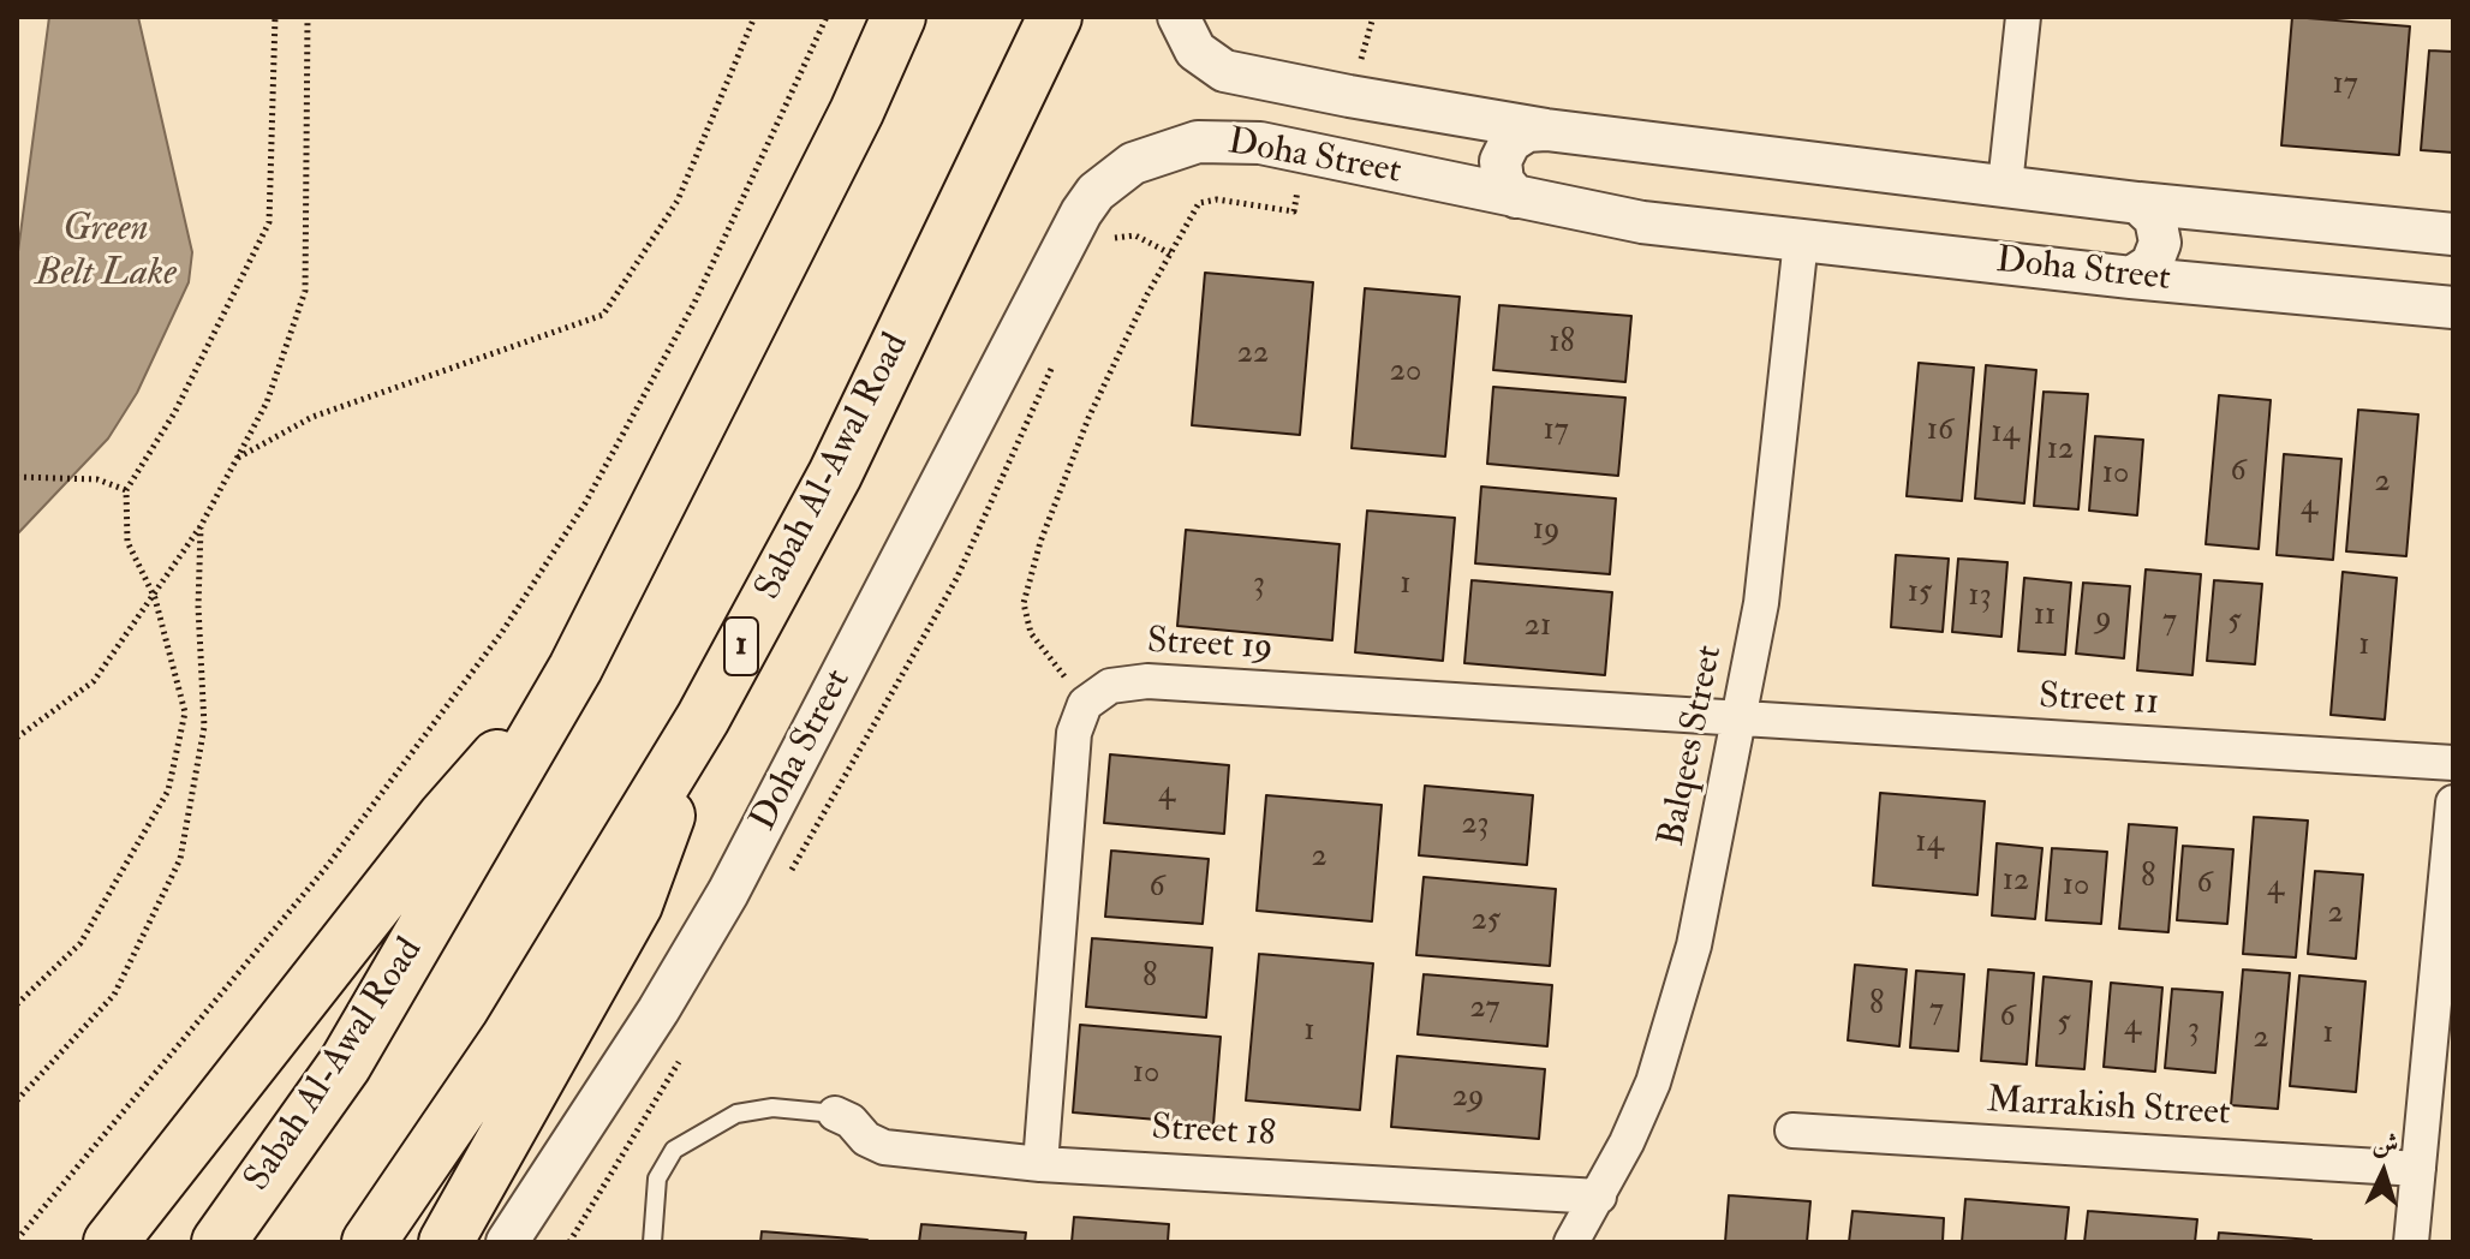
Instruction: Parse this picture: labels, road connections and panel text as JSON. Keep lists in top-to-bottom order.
{
  "streets": {
    "highway": ["Sabah Al-Awal Road", "1"],
    "street": [
      "Doha Street",
      "Street 19",
      "Street 11",
      "Balqees Street",
      "Marrakish Street",
      "Street 18"
    ]
  },
  "crossings": [
    ["Doha Street", "Balqees Street"],
    ["Street 19", "Street 11"],
    ["Street 19", "Balqees Street"],
    ["Street 11", "Balqees Street"],
    ["Balqees Street", "Street 18"]
  ],
  "water": ["Green Belt Lake"],
  "house_numbers": [
    "17",
    "18",
    "22",
    "20",
    "17",
    "16",
    "14",
    "12",
    "6",
    "10",
    "2",
    "4",
    "19",
    "3",
    "1",
    "15",
    "13",
    "11",
    "9",
    "7",
    "5",
    "21",
    "1",
    "4",
    "23",
    "14",
    "2",
    "8",
    "12",
    "6",
    "10",
    "6",
    "4",
    "2",
    "25",
    "8",
    "8",
    "27",
    "7",
    "6",
    "5",
    "4",
    "3",
    "1",
    "1",
    "2",
    "10",
    "29"
  ],
  "north": "top"
}
